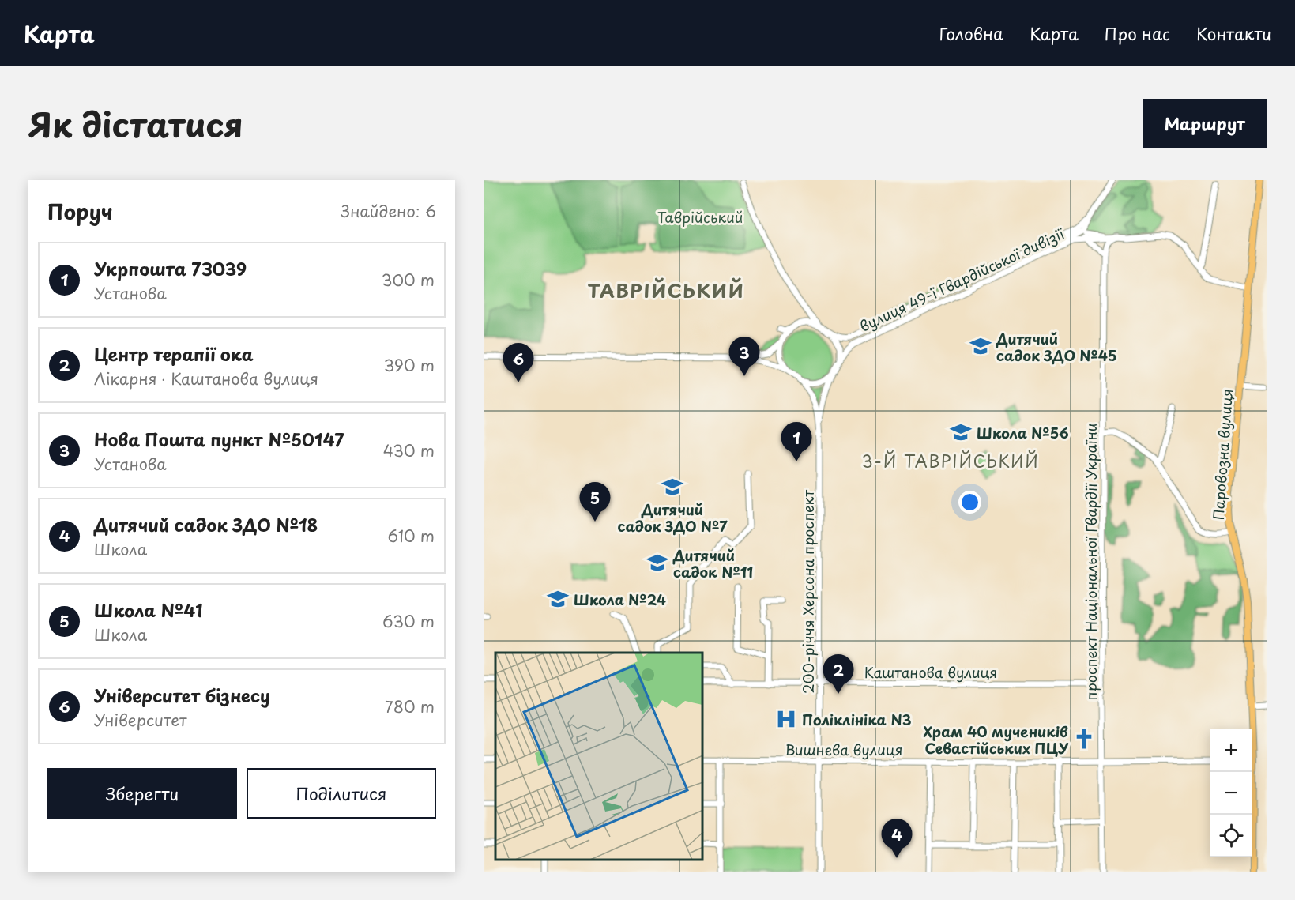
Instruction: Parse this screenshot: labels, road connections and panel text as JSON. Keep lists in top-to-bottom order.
{
  "streets": {
    "main road": ["Паровозна вулиця"],
    "street": [
      "вулиця 49-ї Гвардійської дивізії",
      "проспект Національної Гвардії України",
      "200-річчя Херсона проспект",
      "Каштанова вулиця",
      "Вишнева вулиця"
    ]
  },
  "crossings": [
    ["проспект Національної Гвардії України", "Каштанова вулиця"],
    ["проспект Національної Гвардії України", "Вишнева вулиця"],
    ["200-річчя Херсона проспект", "Каштанова вулиця"],
    ["200-річчя Херсона проспект", "Вишнева вулиця"]
  ],
  "districts": ["ТАВРІЙСЬКИЙ", "3-Й ТАВРІЙСЬКИЙ"],
  "parks": ["Таврійський"],
  "places": {
    "school or university": [
      "Дитячий садок ЗДО №45",
      "Школа №56",
      "Дитячий садок ЗДО №7",
      "Дитячий садок №11",
      "Школа №24"
    ],
    "hospital": ["Поліклініка N3"],
    "church": ["Храм 40 мучеників Севастійських ПЦУ"]
  },
  "page": {
    "header": "Карта",
    "nav": [
      "Головна",
      "Карта",
      "Про нас",
      "Контакти"
    ],
    "title": "Як дістатися",
    "buttons": [
      "Маршрут",
      ["Зберегти", "Поділитися"]
    ],
    "heading": ["Поруч", "Знайдено: 6"],
    "list": [
      {
        "mark": "1",
        "name": "Укрпошта 73039",
        "note": "Установа",
        "value": "300 m"
      },
      {
        "mark": "2",
        "name": "Центр терапії ока",
        "note": "Лікарня · Каштанова вулиця",
        "value": "390 m"
      },
      {
        "mark": "3",
        "name": "Нова Пошта пункт №50147",
        "note": "Установа",
        "value": "430 m"
      },
      {
        "mark": "4",
        "name": "Дитячий садок ЗДО №18",
        "note": "Школа",
        "value": "610 m"
      },
      {
        "mark": "5",
        "name": "Школа №41",
        "note": "Школа",
        "value": "630 m"
      },
      {
        "mark": "6",
        "name": "Університет бізнесу",
        "note": "Університет",
        "value": "780 m"
      }
    ],
    "pins": [
      "3",
      "6",
      "1",
      "5",
      "2",
      "4"
    ],
    "map_buttons": ["+", "−"]
  }
}
